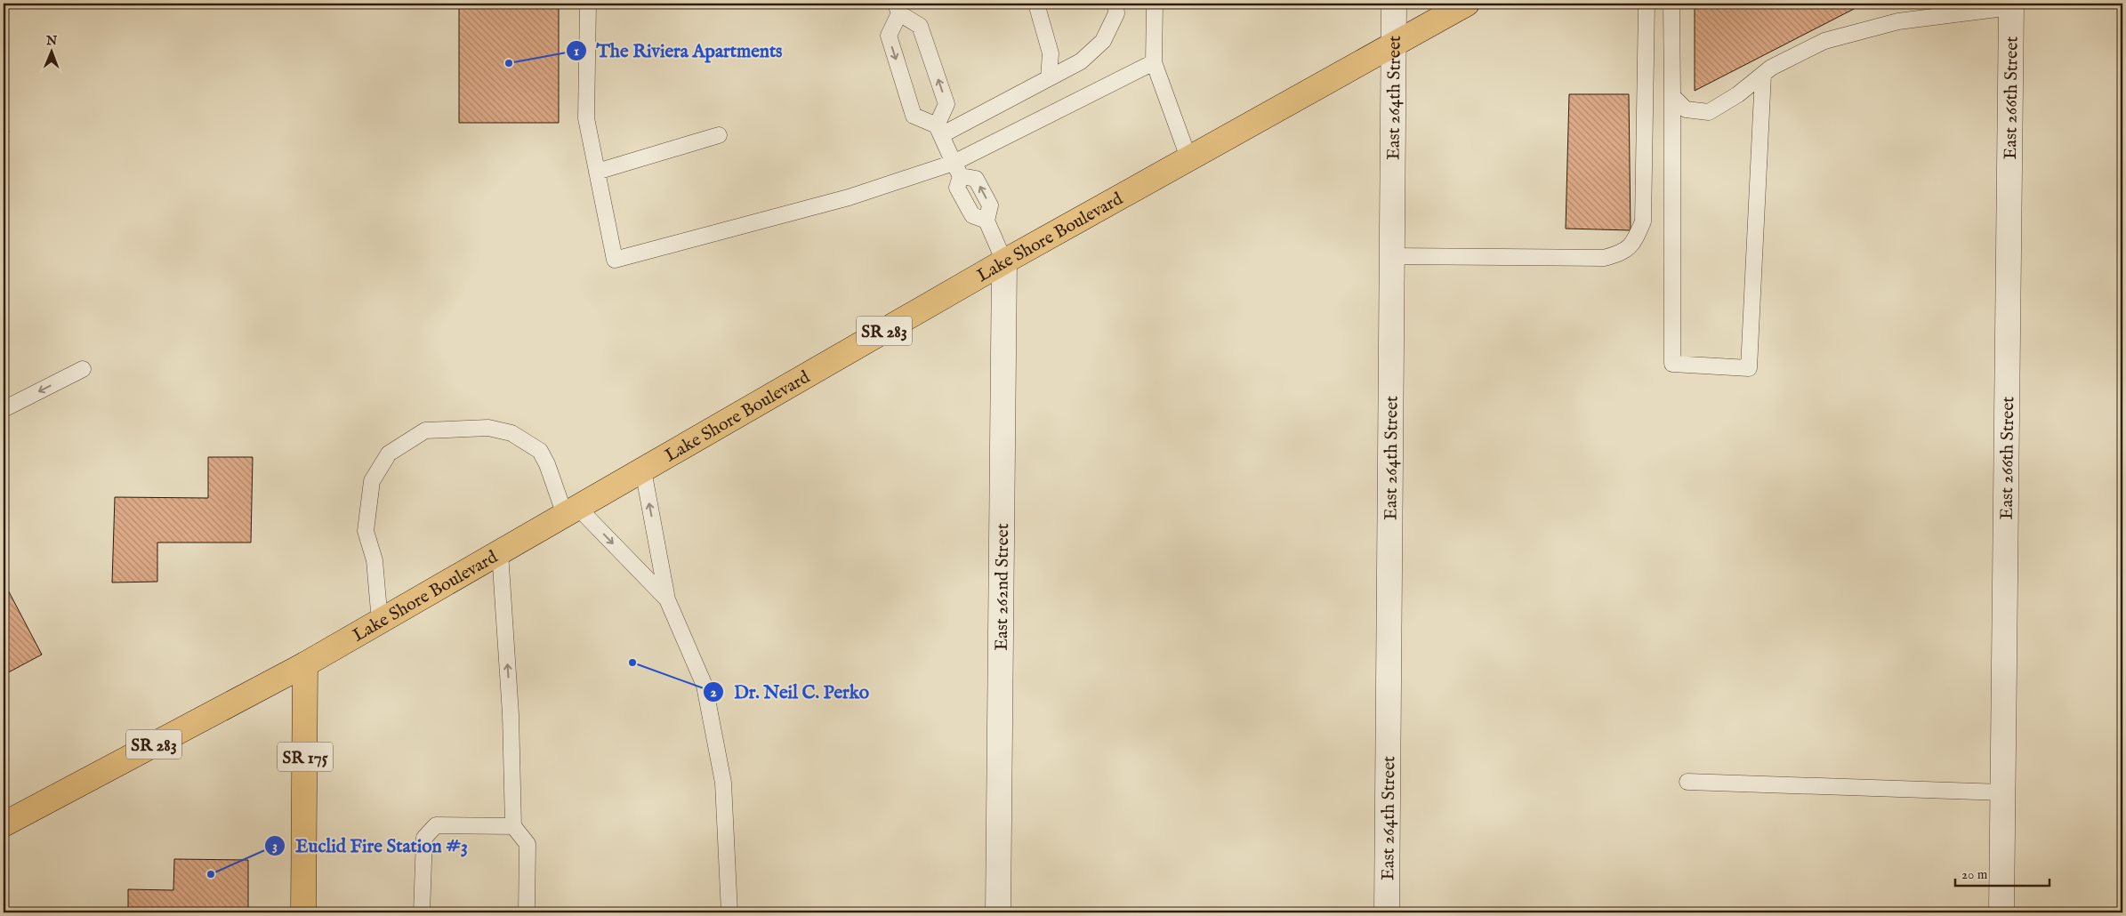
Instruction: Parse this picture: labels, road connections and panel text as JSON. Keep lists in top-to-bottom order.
{
  "streets": {
    "main road": ["Lake Shore Boulevard", "SR 283", "SR 175"],
    "street": ["East 264th Street", "East 266th Street", "East 262nd Street"]
  },
  "crossings": [
    ["East 264th Street", "Lake Shore Boulevard"],
    ["Lake Shore Boulevard", "East 262nd Street"],
    ["Lake Shore Boulevard", "SR 175"]
  ],
  "places": ["The Riviera Apartments", "Dr. Neil C. Perko", "Euclid Fire Station #3"],
  "scale_bar": "20 m",
  "north": "top"
}
